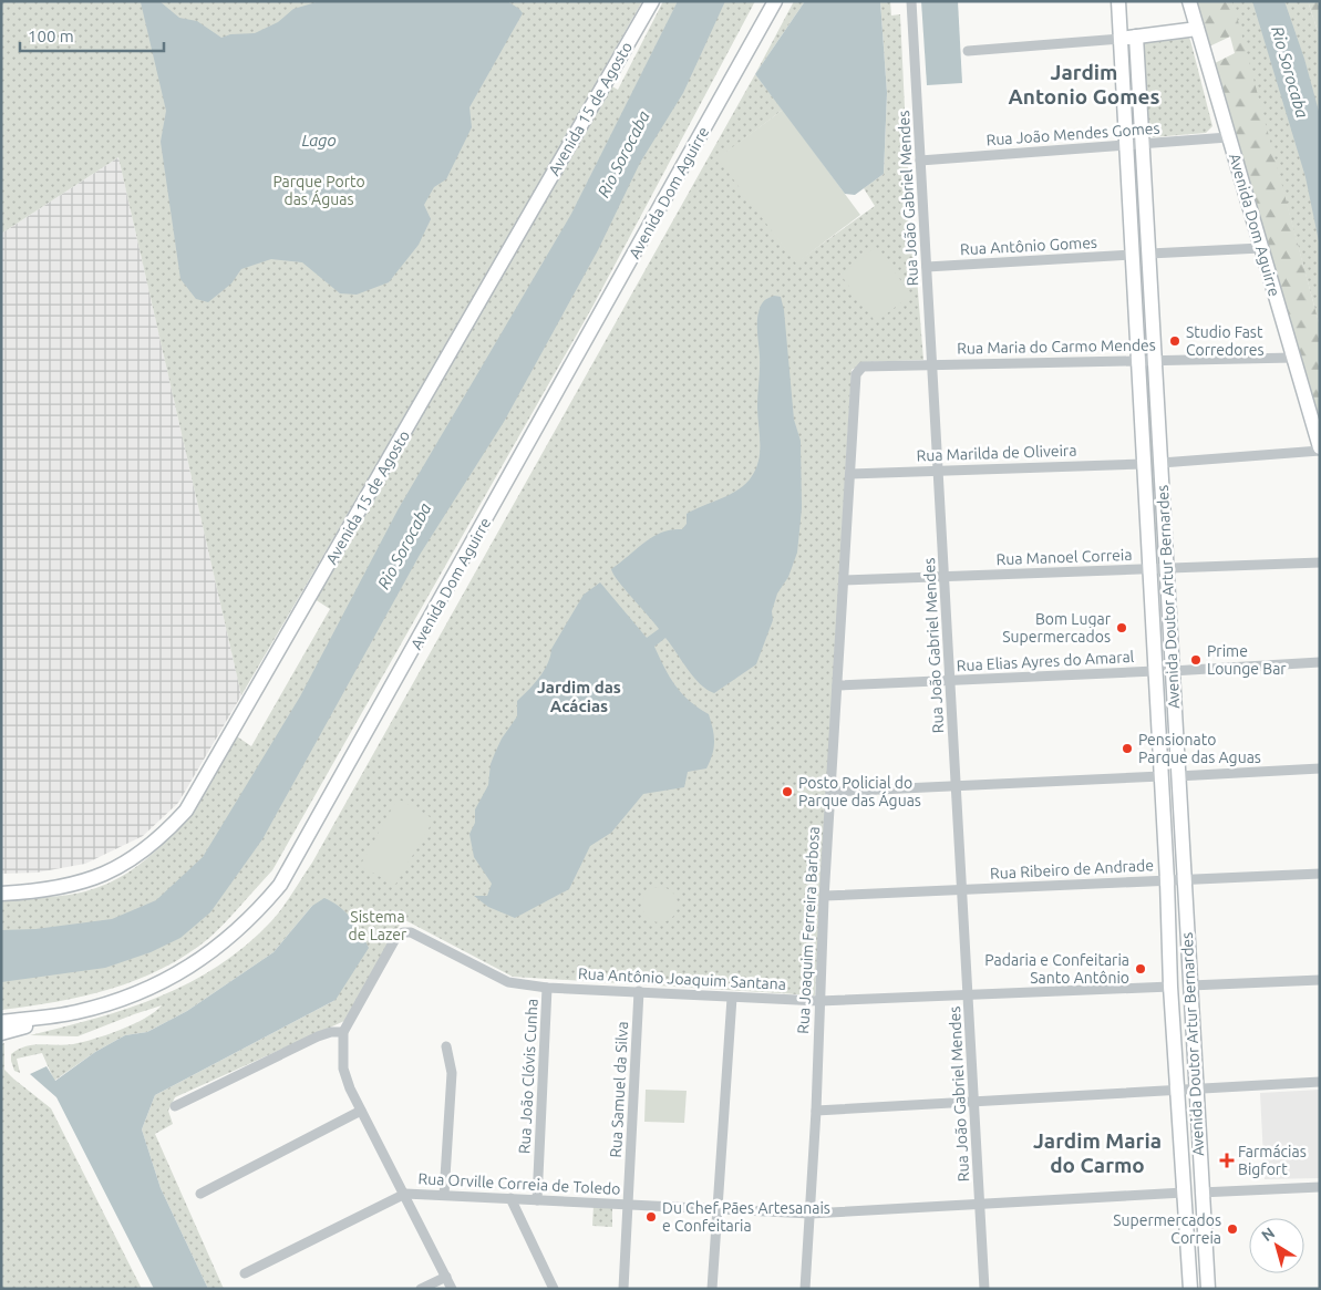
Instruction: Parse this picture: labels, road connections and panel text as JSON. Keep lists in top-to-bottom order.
{
  "streets": {
    "main road": ["Avenida 15 de Agosto", "Avenida Dom Aguirre", "Avenida Doutor Artur Bernardes"],
    "street": [
      "Rua João Mendes Gomes",
      "Rua João Gabriel Mendes",
      "Rua Antônio Gomes",
      "Rua Maria do Carmo Mendes",
      "Rua Marilda de Oliveira",
      "Rua Manoel Correia",
      "Rua Elias Ayres do Amaral",
      "Rua Ribeiro de Andrade",
      "Rua Joaquim Ferreira Barbosa",
      "Rua Antônio Joaquim Santana",
      "Rua João Clóvis Cunha",
      "Rua Samuel da Silva",
      "Rua Orville Correia de Toledo"
    ]
  },
  "crossings": [
    ["Rua João Mendes Gomes", "Avenida Dom Aguirre"],
    ["Rua João Mendes Gomes", "Rua João Gabriel Mendes"],
    ["Rua João Mendes Gomes", "Avenida Doutor Artur Bernardes"],
    ["Avenida Dom Aguirre", "Rua Maria do Carmo Mendes"],
    ["Rua João Gabriel Mendes", "Rua Antônio Gomes"],
    ["Rua João Gabriel Mendes", "Rua Maria do Carmo Mendes"],
    ["Rua João Gabriel Mendes", "Rua Marilda de Oliveira"],
    ["Rua João Gabriel Mendes", "Rua Manoel Correia"],
    ["Rua João Gabriel Mendes", "Rua Elias Ayres do Amaral"],
    ["Rua João Gabriel Mendes", "Rua Ribeiro de Andrade"],
    ["Rua João Gabriel Mendes", "Rua Antônio Joaquim Santana"],
    ["Rua João Gabriel Mendes", "Rua Orville Correia de Toledo"],
    ["Rua Antônio Gomes", "Avenida Doutor Artur Bernardes"],
    ["Rua Maria do Carmo Mendes", "Avenida Doutor Artur Bernardes"],
    ["Rua Maria do Carmo Mendes", "Rua Joaquim Ferreira Barbosa"],
    ["Rua Marilda de Oliveira", "Avenida Doutor Artur Bernardes"],
    ["Rua Marilda de Oliveira", "Rua Joaquim Ferreira Barbosa"],
    ["Rua Manoel Correia", "Avenida Doutor Artur Bernardes"],
    ["Rua Manoel Correia", "Rua Joaquim Ferreira Barbosa"],
    ["Avenida Doutor Artur Bernardes", "Rua Elias Ayres do Amaral"],
    ["Avenida Doutor Artur Bernardes", "Rua Ribeiro de Andrade"],
    ["Avenida Doutor Artur Bernardes", "Rua Antônio Joaquim Santana"],
    ["Avenida Doutor Artur Bernardes", "Rua Orville Correia de Toledo"],
    ["Rua Elias Ayres do Amaral", "Rua Joaquim Ferreira Barbosa"],
    ["Rua Ribeiro de Andrade", "Rua Joaquim Ferreira Barbosa"],
    ["Rua Joaquim Ferreira Barbosa", "Rua Antônio Joaquim Santana"],
    ["Rua Joaquim Ferreira Barbosa", "Rua Orville Correia de Toledo"],
    ["Rua Antônio Joaquim Santana", "Rua João Clóvis Cunha"],
    ["Rua Antônio Joaquim Santana", "Rua Samuel da Silva"],
    ["Rua João Clóvis Cunha", "Rua Orville Correia de Toledo"],
    ["Rua Samuel da Silva", "Rua Orville Correia de Toledo"]
  ],
  "districts": ["Jardim Antonio Gomes", "Jardim das Acácias", "Jardim Maria do Carmo"],
  "water": ["Rio Sorocaba", "Lago"],
  "parks": ["Parque Porto das Águas", "Sistema de Lazer"],
  "places": {
    "other": [
      "Studio Fast Corredores",
      "Bom Lugar Supermercados",
      "Prime Lounge Bar",
      "Pensionato Parque das Aguas",
      "Posto Policial do Parque das Águas",
      "Padaria e Confeitaria Santo Antônio",
      "Du Chef Pães Artesanais e Confeitaria",
      "Supermercados Correia"
    ],
    "health": ["Farmácias Bigfort"]
  },
  "scale_bar": "100 m",
  "north": "top left"
}
